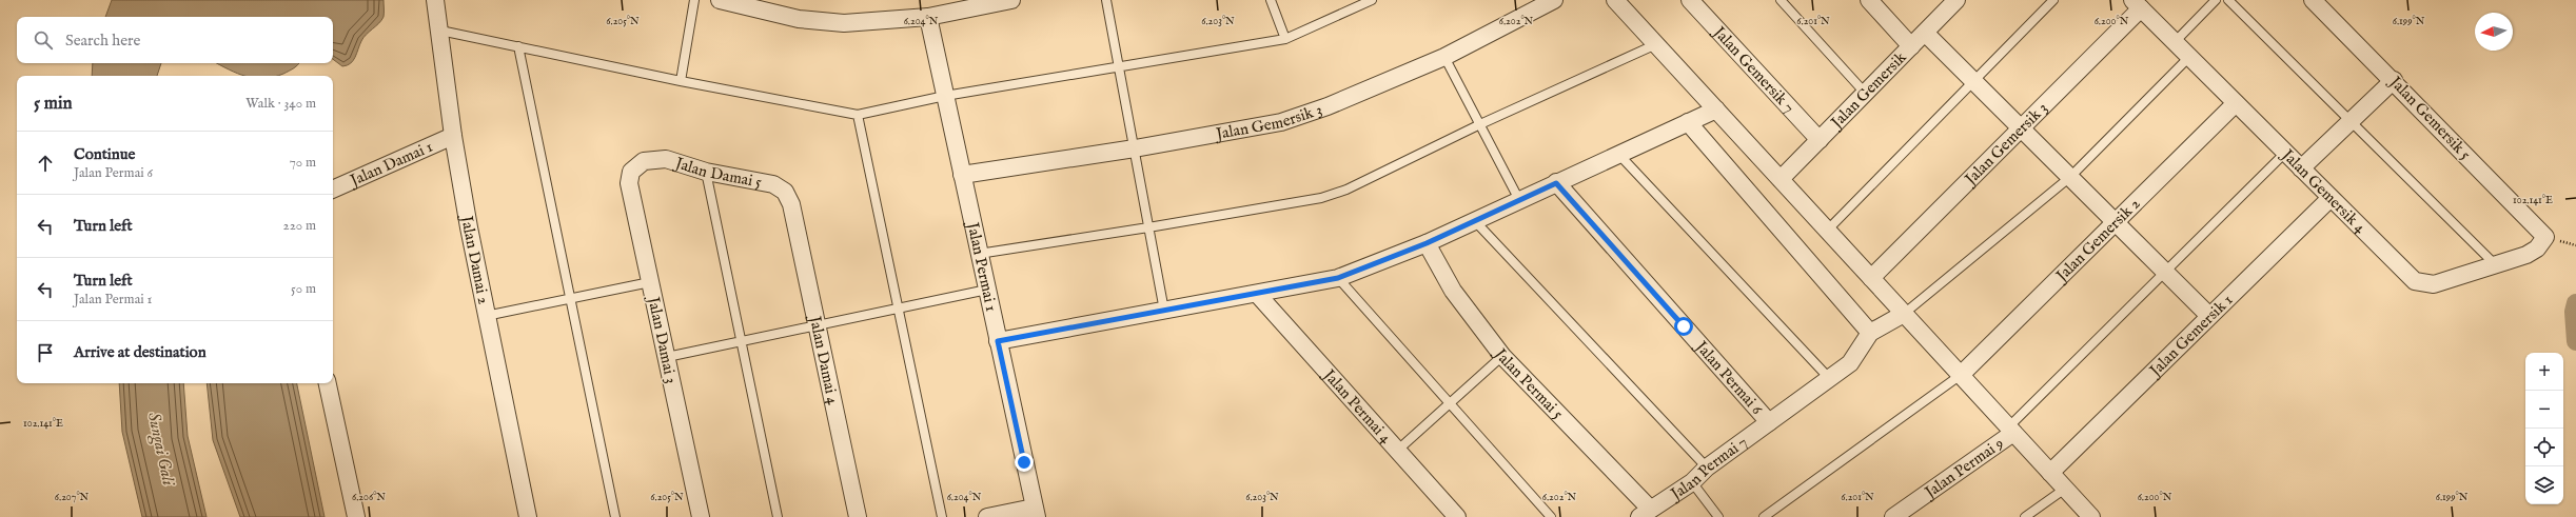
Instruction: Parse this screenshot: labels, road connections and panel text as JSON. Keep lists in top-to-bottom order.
{
  "streets": {
    "street": [
      "Jalan Gemersik 7",
      "Jalan Gemersik",
      "Jalan Gemersik 5",
      "Jalan Gemersik 3",
      "Jalan Damai 1",
      "Jalan Damai 5",
      "Jalan Gemersik 4",
      "Jalan Gemersik 2",
      "Jalan Damai 2",
      "Jalan Permai 1",
      "Jalan Gemersik 1",
      "Jalan Damai 3",
      "Jalan Damai 4",
      "Jalan Permai 6",
      "Jalan Permai 5",
      "Jalan Permai 4",
      "Jalan Permai 7",
      "Jalan Permai 9"
    ]
  },
  "crossings": [
    ["Jalan Gemersik 7", "Jalan Gemersik"],
    ["Jalan Gemersik 5", "Jalan Gemersik 4"],
    ["Jalan Gemersik 3", "Jalan Gemersik 4"],
    ["Jalan Gemersik 3", "Jalan Permai 1"],
    ["Jalan Damai 1", "Jalan Damai 2"],
    ["Jalan Damai 5", "Jalan Damai 3"],
    ["Jalan Damai 5", "Jalan Damai 4"],
    ["Jalan Gemersik 4", "Jalan Gemersik 2"],
    ["Jalan Gemersik 4", "Jalan Gemersik 1"],
    ["Jalan Permai 6", "Jalan Permai 7"],
    ["Jalan Permai 5", "Jalan Permai 7"]
  ],
  "water": ["Sungai Gali"],
  "north": "left",
  "page": {
    "search": "Search here",
    "heading": ["5 min", "Walk · 340 m"],
    "list": [
      ["Continue", "Jalan Permai 6", "70 m"],
      ["Turn left", "220 m"],
      ["Turn left", "Jalan Permai 1", "50 m"],
      "Arrive at destination"
    ],
    "map_buttons": ["+", "−"]
  },
  "coordinates": [
    "6.205°N",
    "6.204°N",
    "6.203°N",
    "6.202°N",
    "6.201°N",
    "6.200°N",
    "6.199°N",
    "102.141°E",
    "6.207°N",
    "6.206°N"
  ]
}
